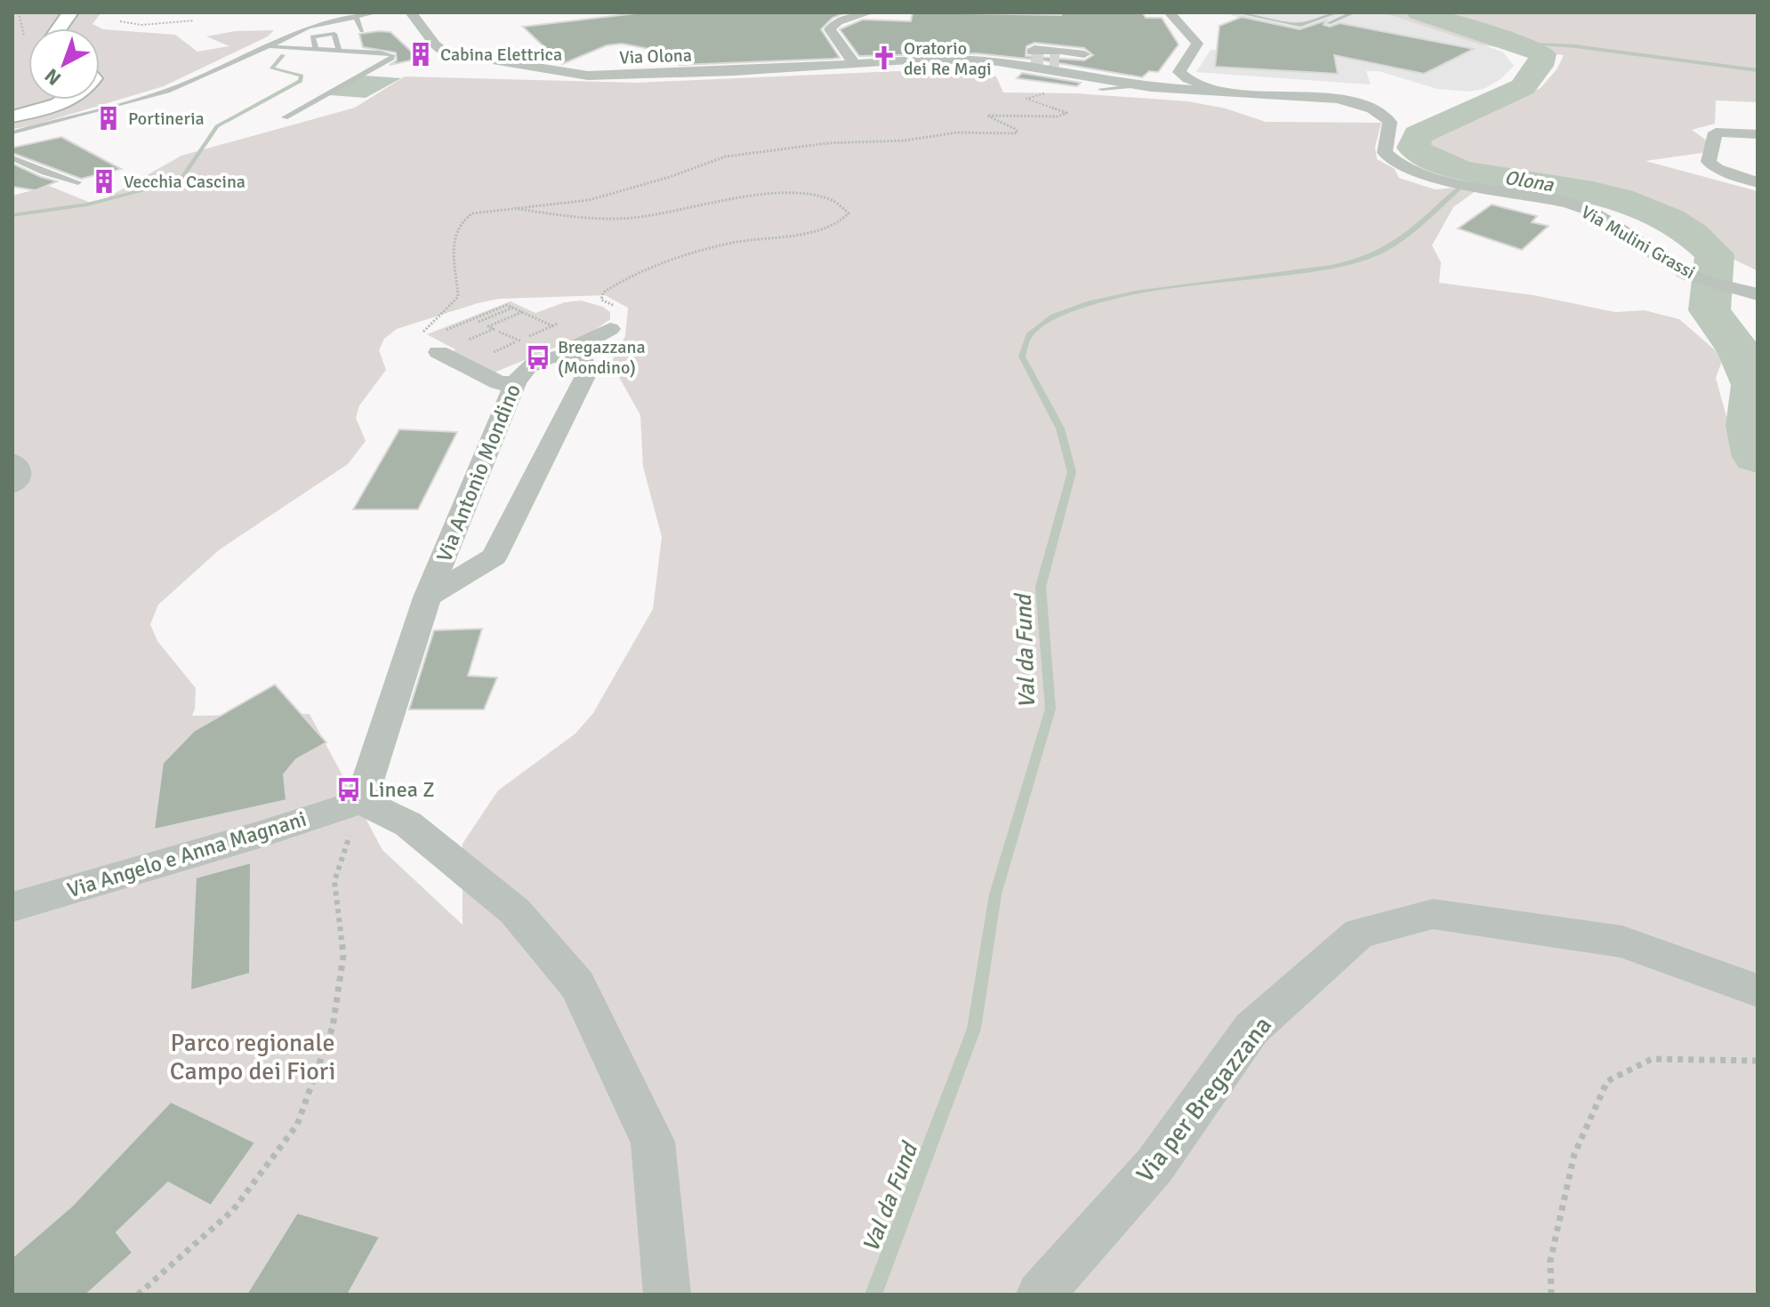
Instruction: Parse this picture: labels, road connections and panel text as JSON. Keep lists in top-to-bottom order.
{
  "streets": {
    "street": [
      "Via Olona",
      "Via Mulini Grassi",
      "Via Antonio Mondino",
      "Via Angelo e Anna Magnani",
      "Via per Bregazzana"
    ]
  },
  "crossings": [
    ["Via Olona", "Via Mulini Grassi"],
    ["Via Antonio Mondino", "Via Angelo e Anna Magnani"]
  ],
  "water": ["Olona", "Val da Fund"],
  "parks": ["Parco regionale Campo dei Fiori"],
  "places": {
    "building": ["Cabina Elettrica", "Portineria", "Vecchia Cascina"],
    "church": ["Oratorio dei Re Magi"],
    "bus stop": ["Bregazzana (Mondino)", "Linea Z"]
  },
  "north": "bottom left"
}
